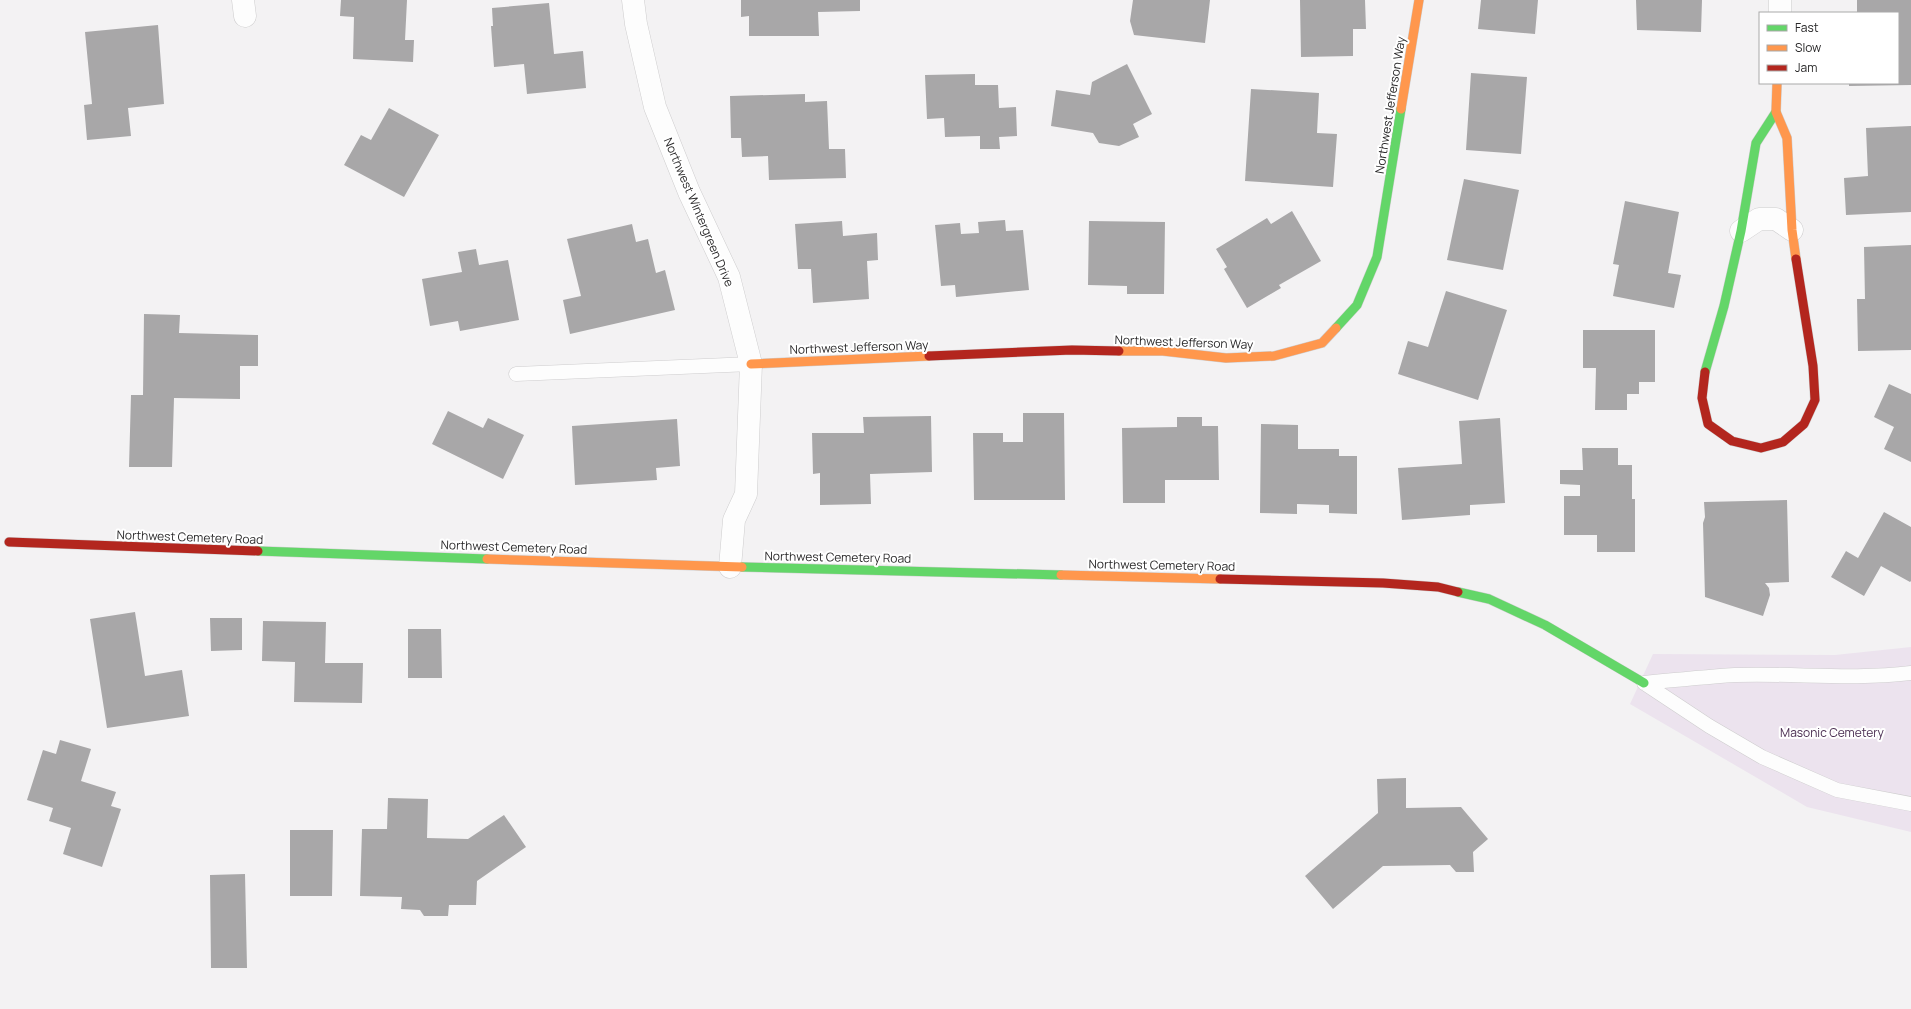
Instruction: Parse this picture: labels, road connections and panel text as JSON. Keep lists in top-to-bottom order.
{
  "streets": {
    "street": ["Northwest Jefferson Way", "Northwest Wintergreen Drive", "Northwest Cemetery Road"]
  },
  "crossings": [
    ["Northwest Jefferson Way", "Northwest Wintergreen Drive"],
    ["Northwest Wintergreen Drive", "Northwest Cemetery Road"]
  ],
  "parks": ["Masonic Cemetery"],
  "legend": ["Fast", "Slow", "Jam"]
}
